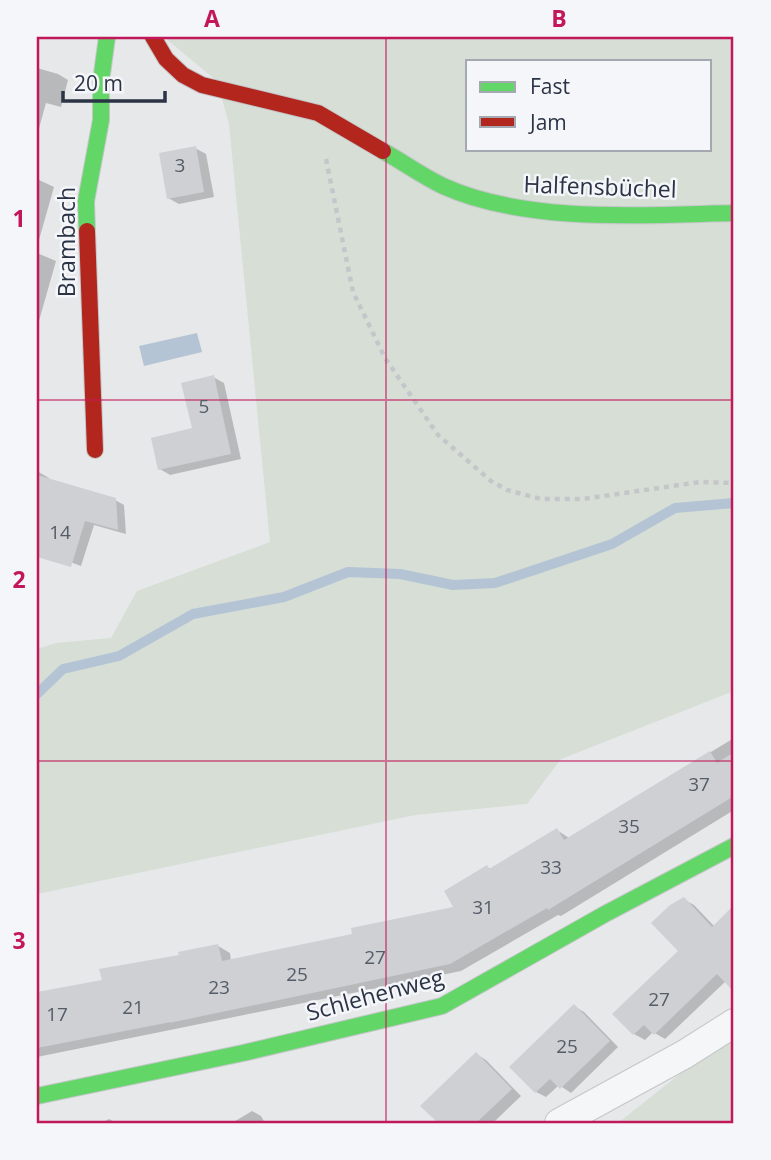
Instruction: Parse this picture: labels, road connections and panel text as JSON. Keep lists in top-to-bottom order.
{
  "streets": {
    "street": ["Halfensbüchel", "Brambach", "Schlehenweg"]
  },
  "house_numbers": [
    "3",
    "5",
    "14",
    "37",
    "35",
    "33",
    "31",
    "27",
    "25",
    "23",
    "27",
    "21",
    "17",
    "25"
  ],
  "legend": ["Fast", "Jam"],
  "scale_bar": "20 m",
  "grid": {
    "columns": ["A", "B"],
    "rows": ["1", "2", "3"]
  }
}
